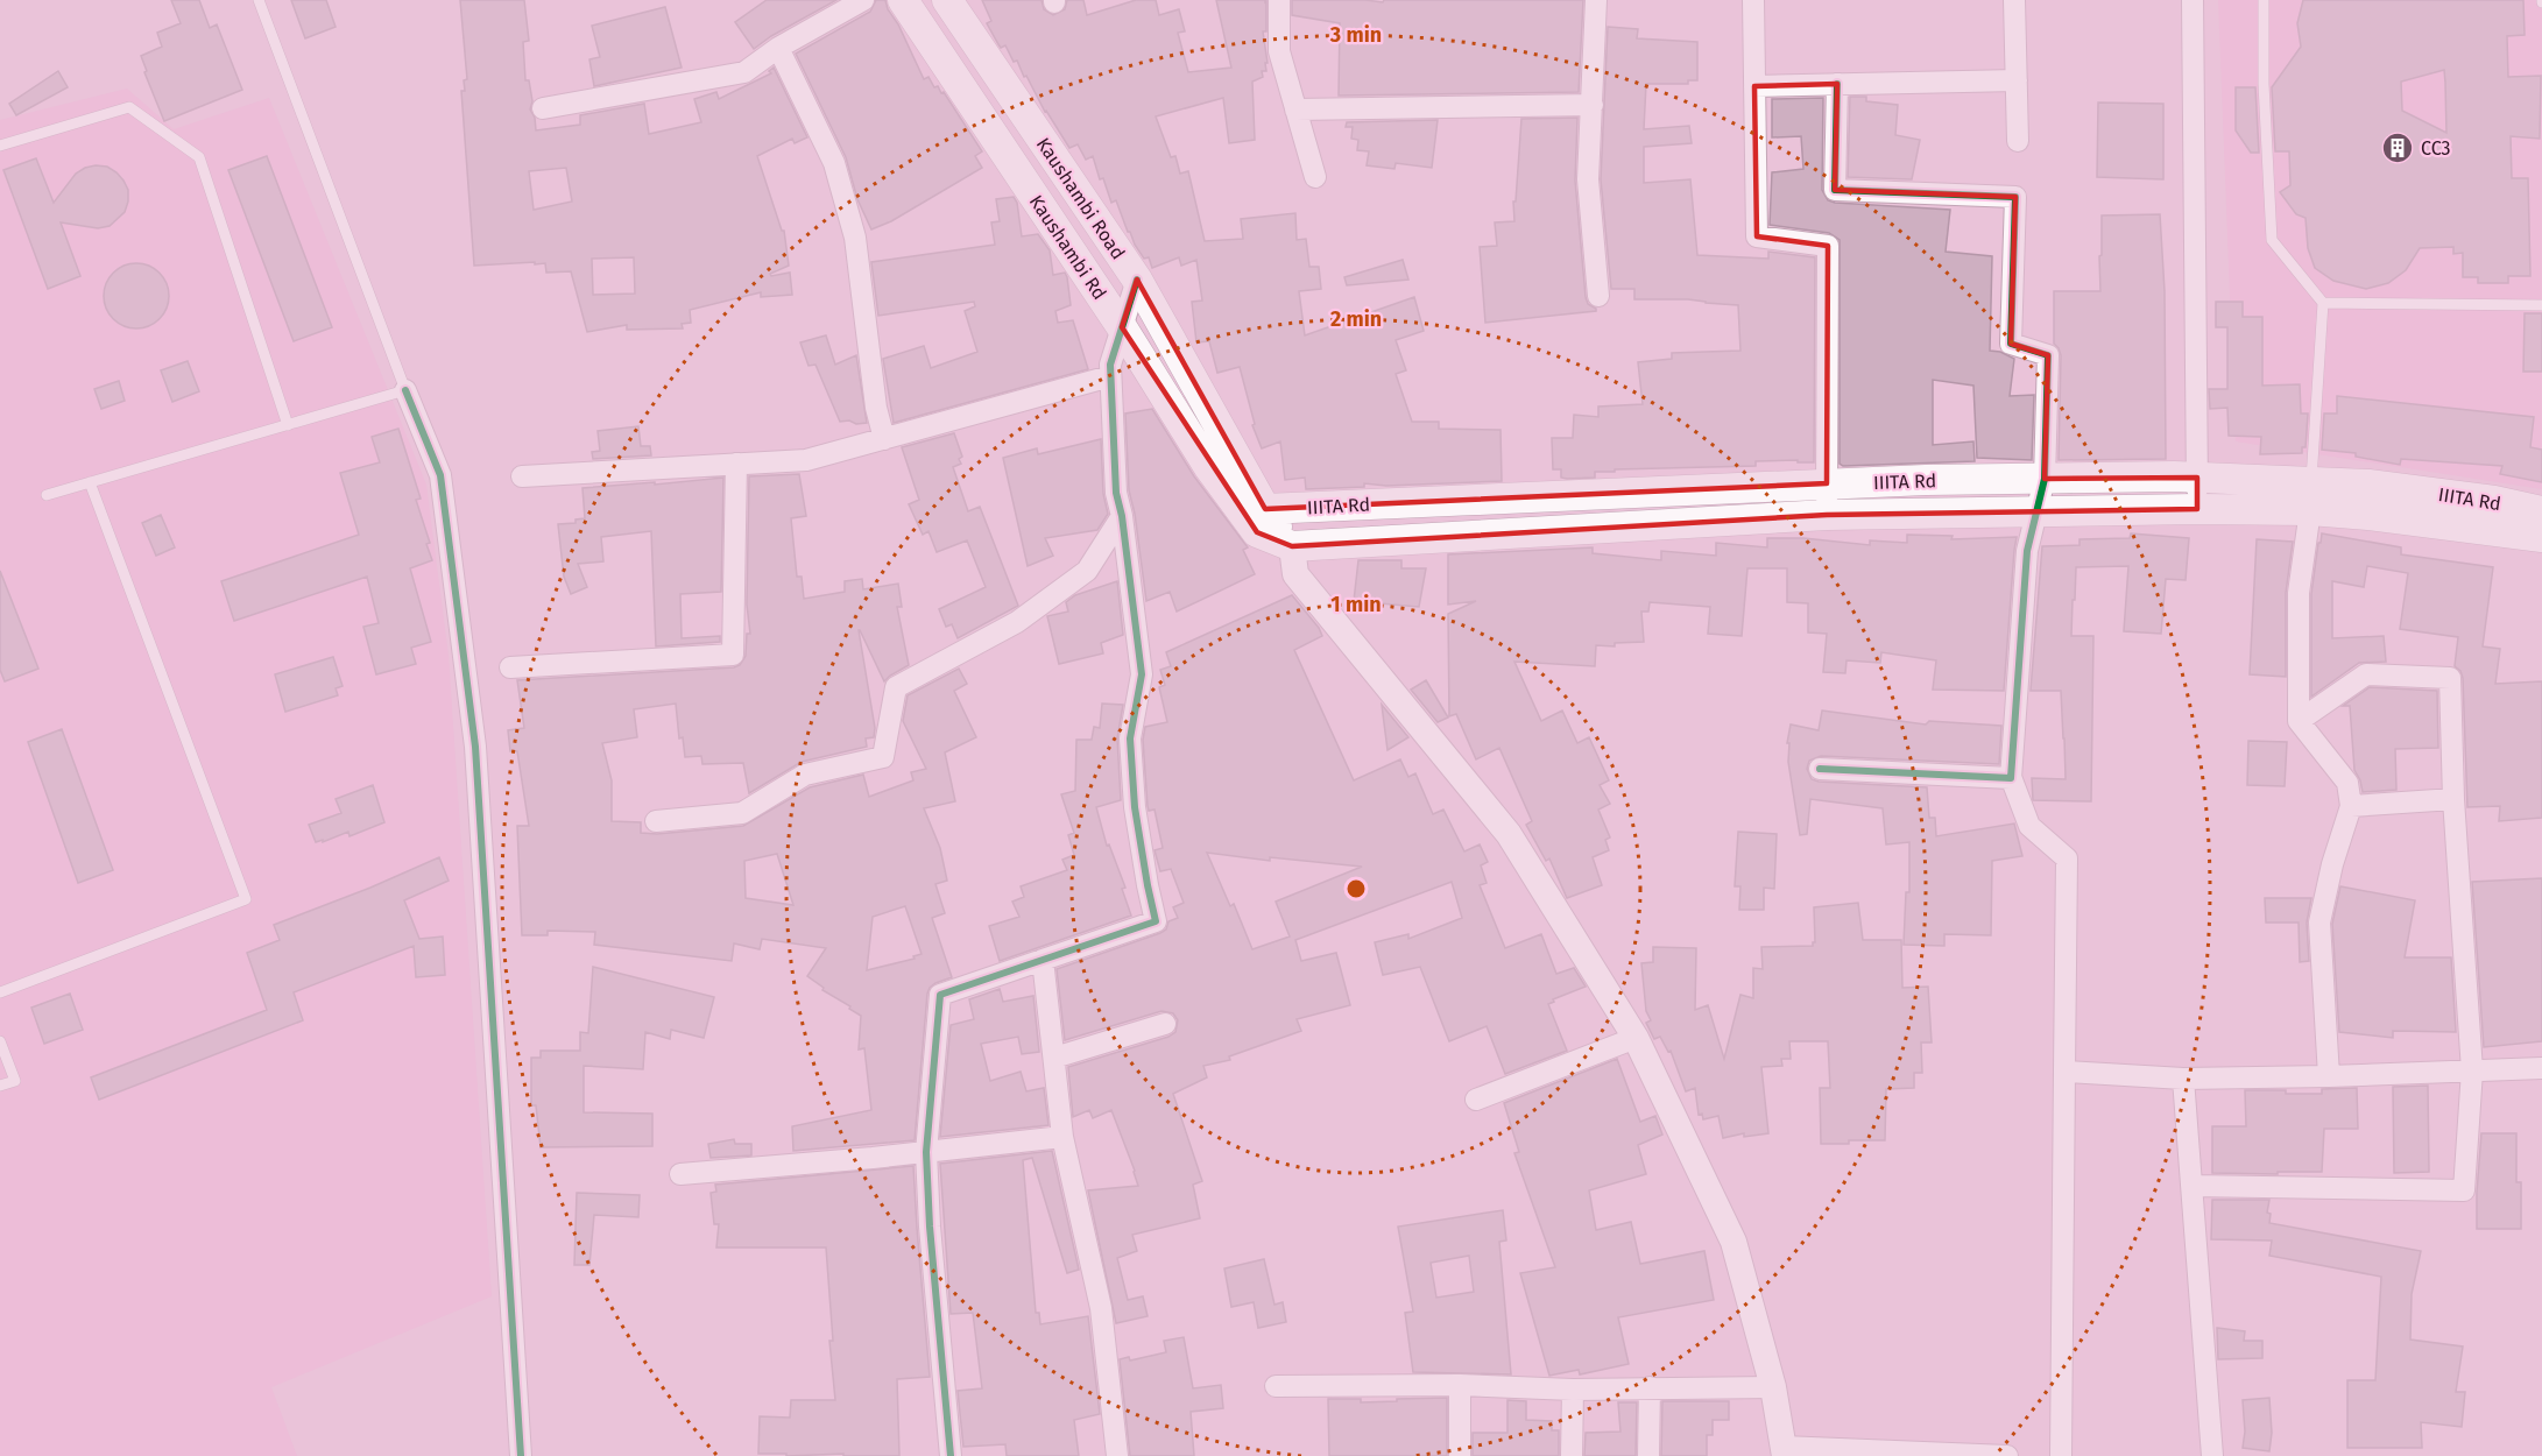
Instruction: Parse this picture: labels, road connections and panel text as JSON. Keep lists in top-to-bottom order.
{
  "streets": {
    "main road": ["Kaushambi Road", "Kaushambi Rd", "IIITA Rd"]
  },
  "crossings": [
    ["Kaushambi Road", "Kaushambi Rd"],
    ["Kaushambi Road", "IIITA Rd"],
    ["Kaushambi Rd", "IIITA Rd"]
  ],
  "places": {
    "building": ["CC3"]
  },
  "rings": ["3 min", "2 min", "1 min"]
}
